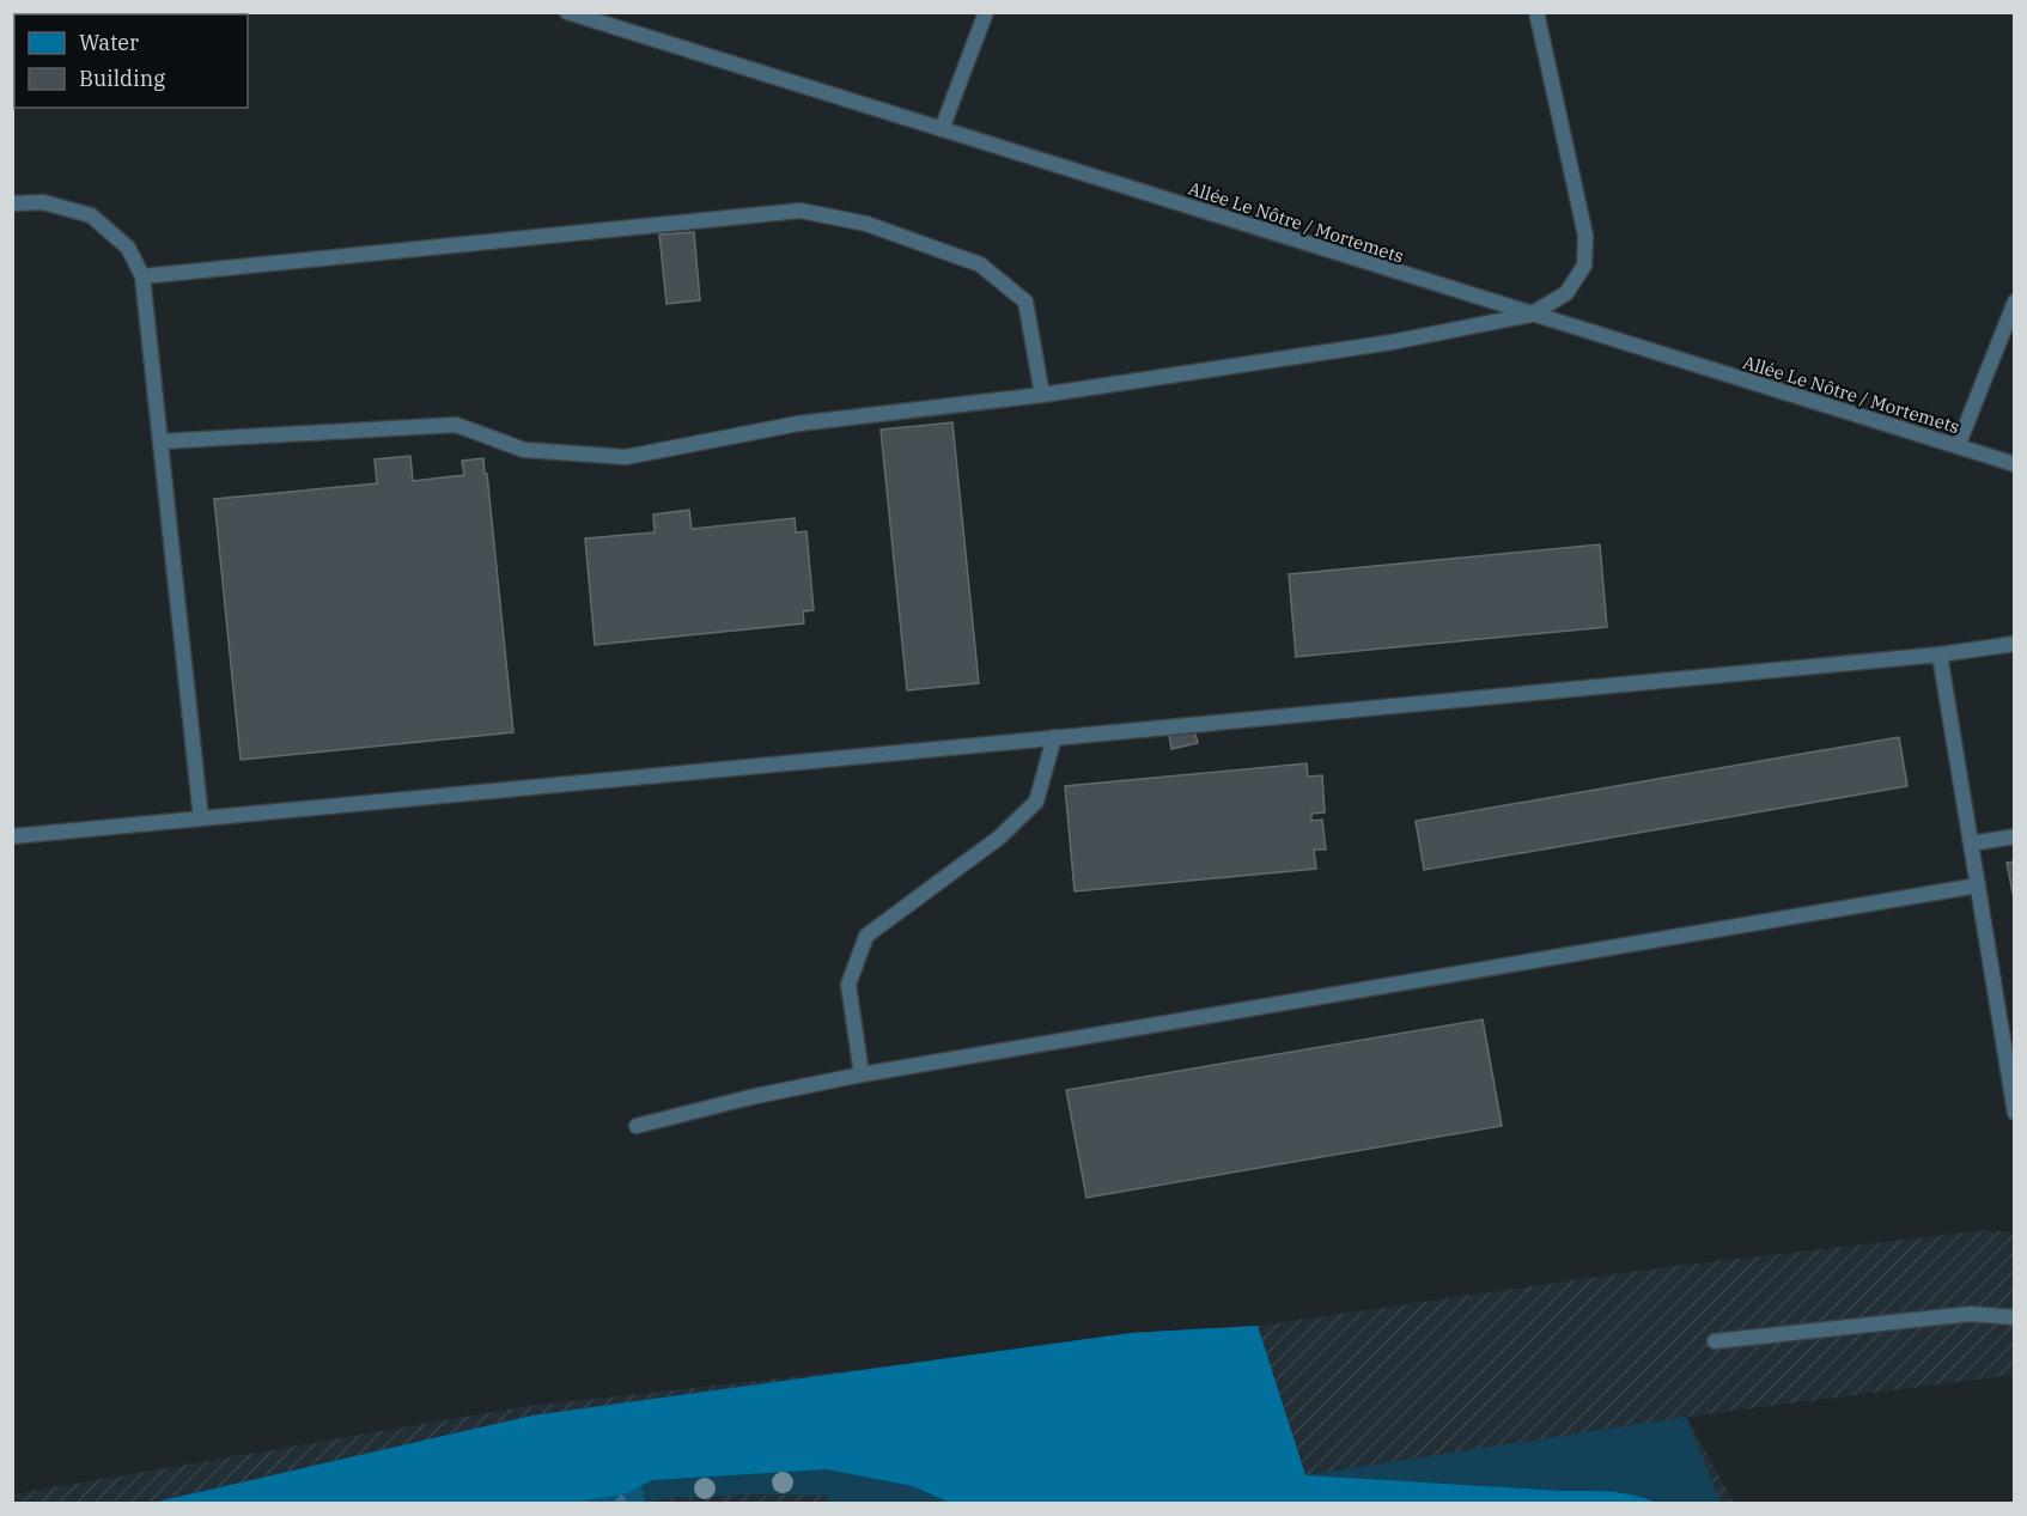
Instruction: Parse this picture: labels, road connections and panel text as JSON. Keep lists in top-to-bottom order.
{
  "streets": {
    "lane": ["Allée Le Nôtre / Mortemets"]
  },
  "legend": ["Water", "Building"]
}
